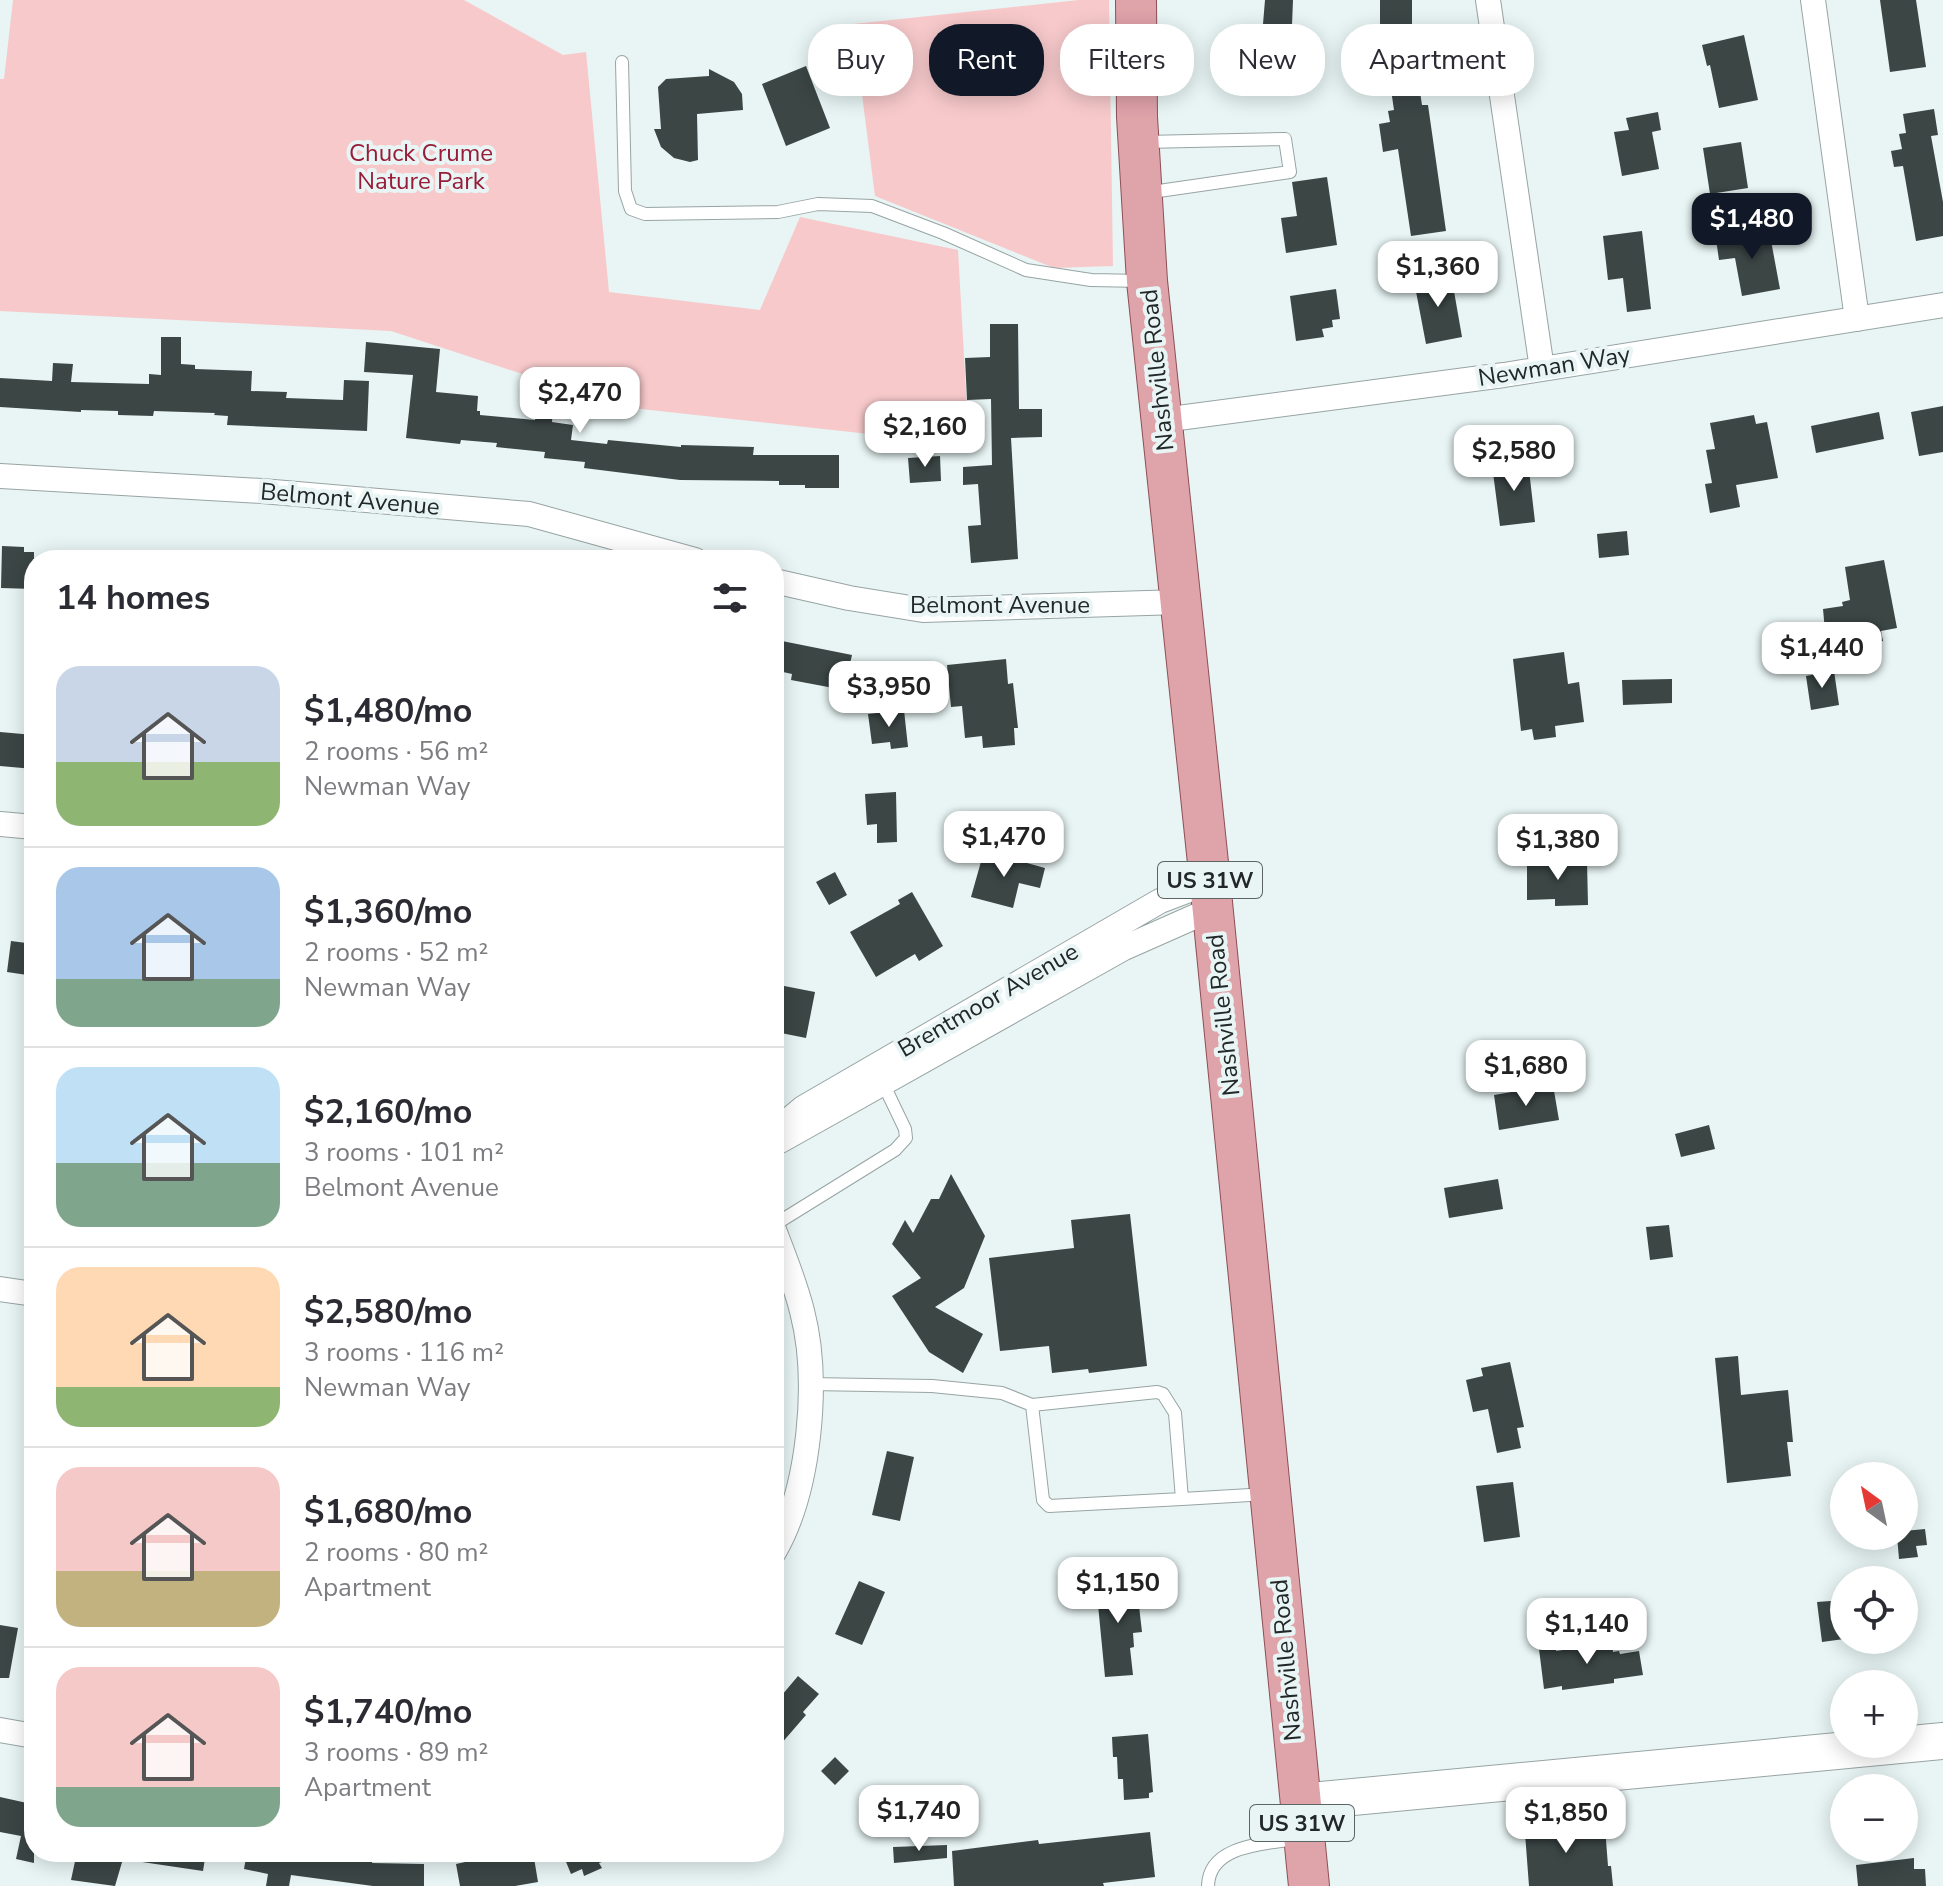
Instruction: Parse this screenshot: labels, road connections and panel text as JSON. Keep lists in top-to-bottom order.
{
  "streets": {
    "main road": ["Nashville Road", "US 31W"],
    "street": ["Newman Way", "Belmont Avenue", "Brentmoor Avenue"]
  },
  "crossings": [
    ["Newman Way", "Nashville Road"],
    ["Nashville Road", "Belmont Avenue"],
    ["Nashville Road", "Brentmoor Avenue"]
  ],
  "parks": ["Chuck Crume Nature Park"],
  "north": "top left",
  "page": {
    "chip": [
      "Buy",
      "Rent",
      "Filters",
      "New",
      "Apartment"
    ],
    "price": [
      "$1,480",
      "$1,360",
      "$2,470",
      "$2,160",
      "$2,580",
      "$1,440",
      "$3,950",
      "$1,470",
      "$1,380",
      "$1,680",
      "$1,150",
      "$1,140",
      "$1,740",
      "$1,850"
    ],
    "heading": "14 homes",
    "list": [
      {
        "name": "$1,480/mo",
        "note": "2 rooms · 56 m² · Newman Way"
      },
      {
        "name": "$1,360/mo",
        "note": "2 rooms · 52 m² · Newman Way"
      },
      {
        "name": "$2,160/mo",
        "note": "3 rooms · 101 m² · Belmont Avenue"
      },
      {
        "name": "$2,580/mo",
        "note": "3 rooms · 116 m² · Newman Way"
      },
      {
        "name": "$1,680/mo",
        "note": "2 rooms · 80 m² · Apartment"
      },
      {
        "name": "$1,740/mo",
        "note": "3 rooms · 89 m² · Apartment"
      }
    ],
    "map_buttons": ["+", "−"]
  }
}
